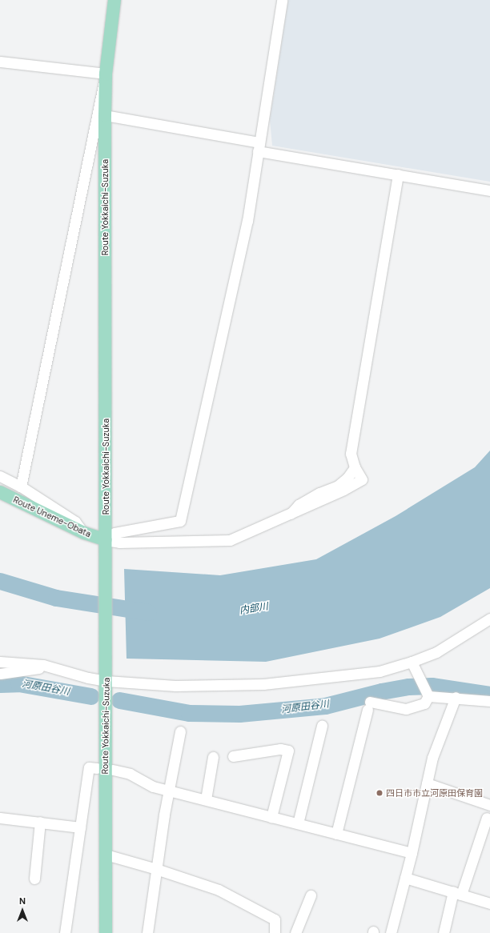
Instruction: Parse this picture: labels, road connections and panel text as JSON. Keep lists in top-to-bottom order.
{
  "streets": {
    "main road": ["Route Yokkaichi-Suzuka", "Route Uneme-Obata"]
  },
  "crossings": [
    ["Route Yokkaichi-Suzuka", "Route Uneme-Obata"]
  ],
  "water": ["内部川", "河原田谷川"],
  "places": ["四日市市立河原田保育園"],
  "north": "top"
}
